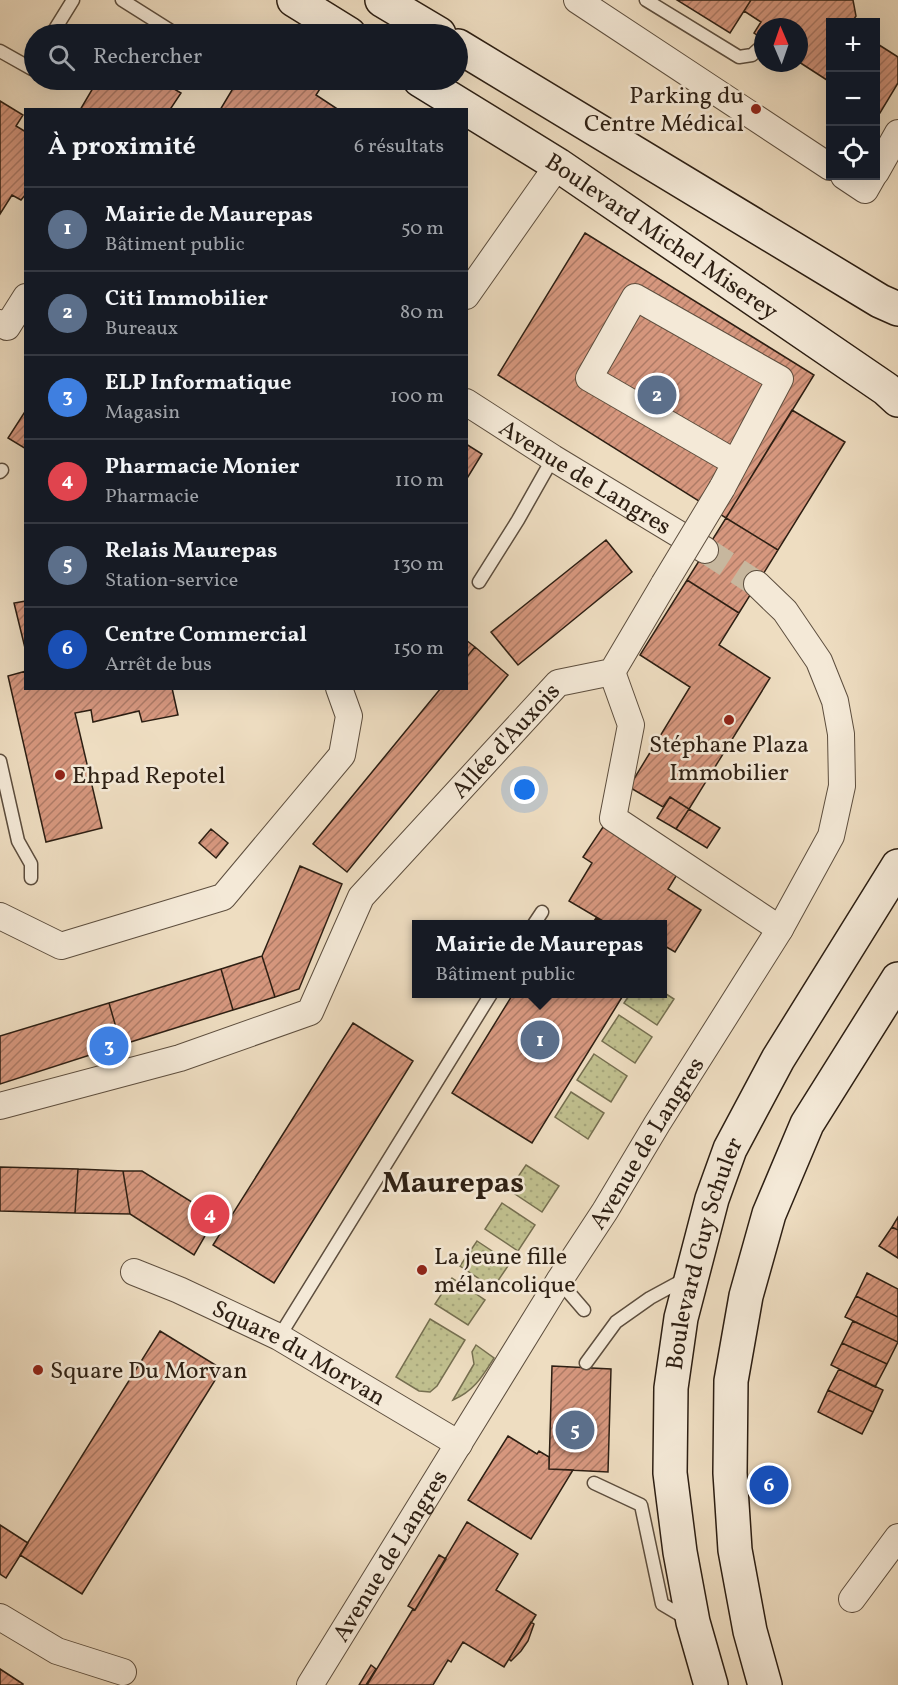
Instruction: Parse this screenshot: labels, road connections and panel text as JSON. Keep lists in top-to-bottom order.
{
  "streets": {
    "street": [
      "Boulevard Michel Miserey",
      "Avenue de Langres",
      "Allée d'Auxois",
      "Boulevard Guy Schuler",
      "Square du Morvan"
    ]
  },
  "crossings": [
    ["Avenue de Langres", "Square du Morvan"]
  ],
  "districts": ["Maurepas"],
  "places": [
    "Parking du Centre Médical",
    "Stéphane Plaza Immobilier",
    "Ehpad Repotel",
    "La jeune fille mélancolique",
    "Square Du Morvan"
  ],
  "north": "top",
  "page": {
    "map_buttons": ["+", "−"],
    "search": "Rechercher",
    "heading": ["À proximité", "6 résultats"],
    "list": [
      {
        "mark": "1",
        "name": "Mairie de Maurepas",
        "note": "Bâtiment public",
        "value": "50 m"
      },
      {
        "mark": "2",
        "name": "Citi Immobilier",
        "note": "Bureaux",
        "value": "80 m"
      },
      {
        "mark": "3",
        "name": "ELP Informatique",
        "note": "Magasin",
        "value": "100 m"
      },
      {
        "mark": "4",
        "name": "Pharmacie Monier",
        "note": "Pharmacie",
        "value": "110 m"
      },
      {
        "mark": "5",
        "name": "Relais Maurepas",
        "note": "Station-service",
        "value": "130 m"
      },
      {
        "mark": "6",
        "name": "Centre Commercial",
        "note": "Arrêt de bus",
        "value": "150 m"
      }
    ],
    "pins": [
      "2",
      "1",
      "3",
      "4",
      "5",
      "6"
    ],
    "popup": ["Mairie de Maurepas", "Bâtiment public"]
  }
}
